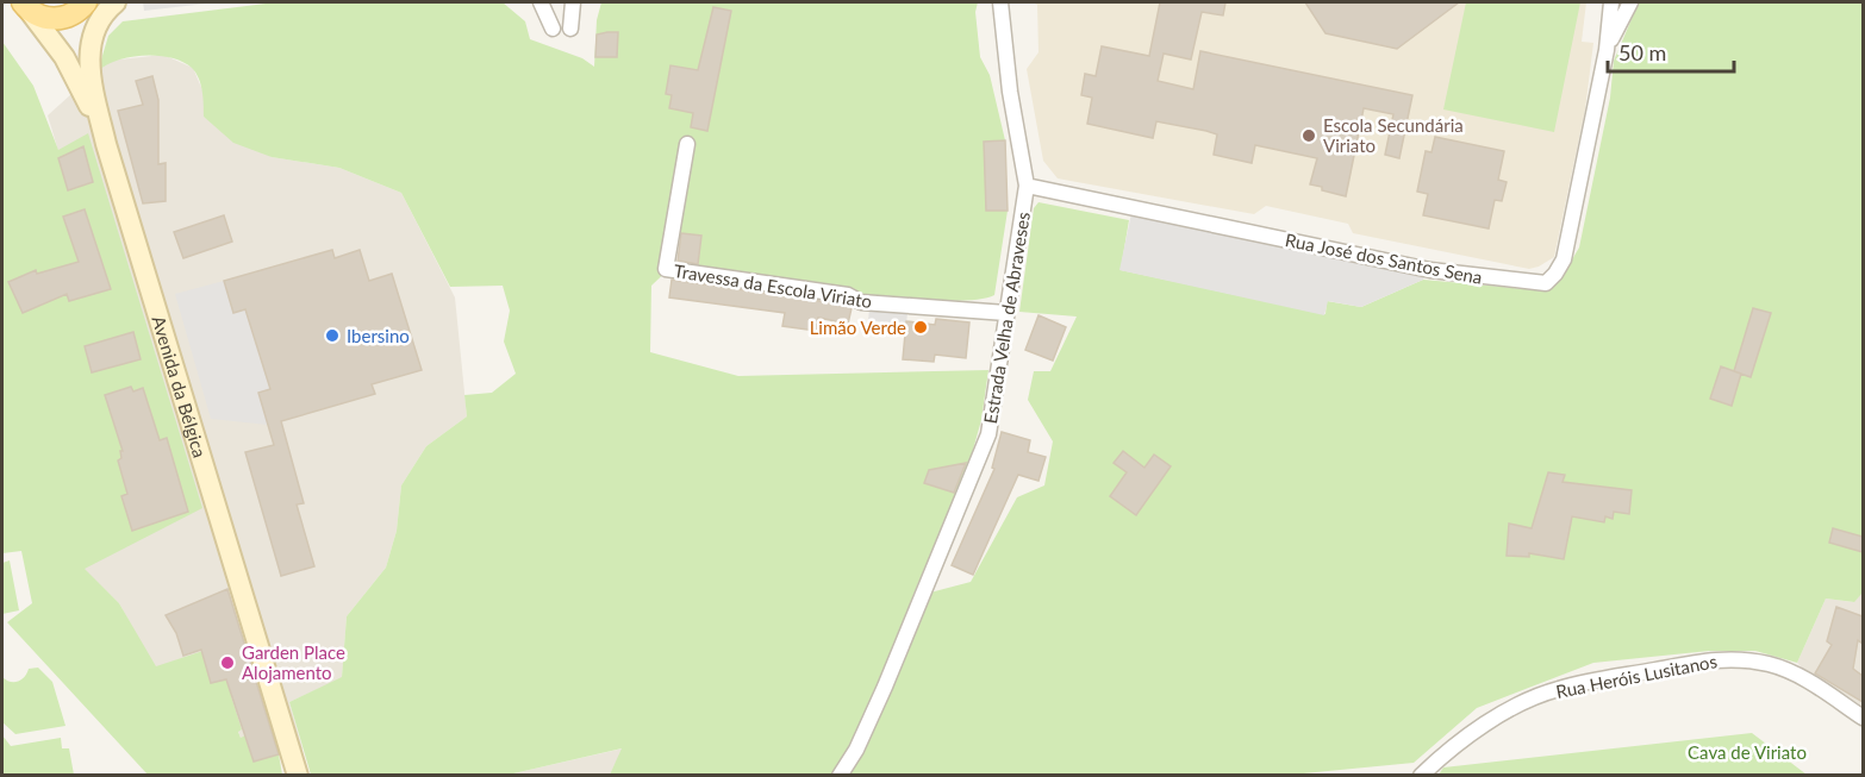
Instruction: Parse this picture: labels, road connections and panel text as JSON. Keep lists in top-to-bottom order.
{
  "streets": {
    "main road": ["Avenida da Bélgica"],
    "street": [
      "Rua José dos Santos Sena",
      "Travessa da Escola Viriato",
      "Estrada Velha de Abraveses",
      "Rua Heróis Lusitanos"
    ]
  },
  "crossings": [
    ["Rua José dos Santos Sena", "Estrada Velha de Abraveses"],
    ["Travessa da Escola Viriato", "Estrada Velha de Abraveses"]
  ],
  "parks": ["Cava de Viriato"],
  "places": [
    "Escola Secundária Viriato",
    "Limão Verde",
    "Ibersino",
    "Garden Place Alojamento"
  ],
  "scale_bar": "50 m"
}
